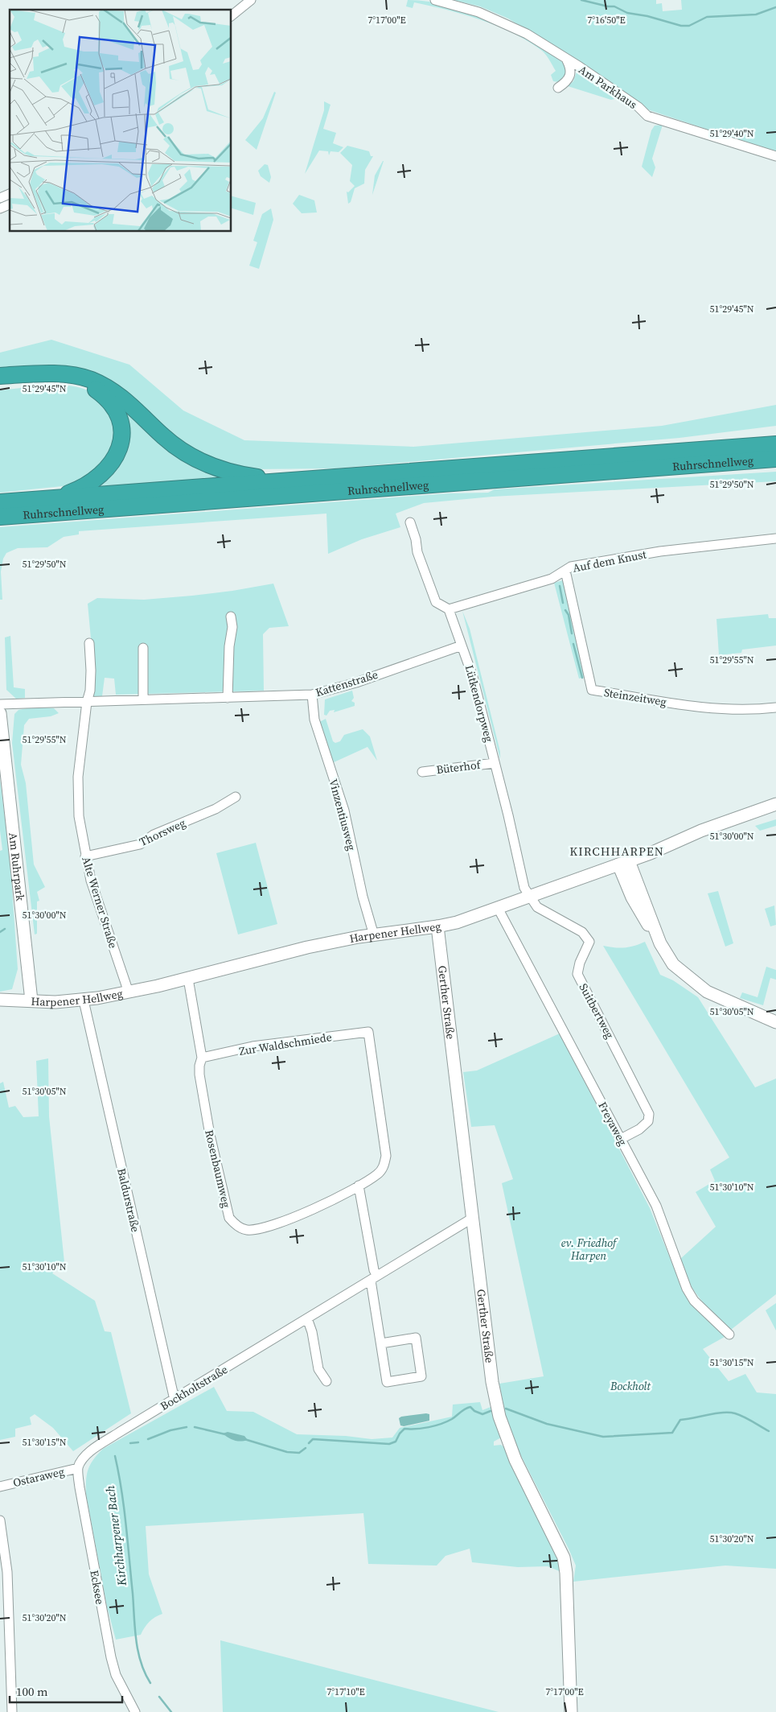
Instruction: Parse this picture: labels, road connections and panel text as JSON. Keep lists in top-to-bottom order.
{
  "streets": {
    "highway": ["Ruhrschnellweg"],
    "main road": ["Am Ruhrpark", "Harpener Hellweg", "Gerther Straße"],
    "street": [
      "Am Parkhaus",
      "Auf dem Knust",
      "Kattenstraße",
      "Steinzeitweg",
      "Lütkendorpweg",
      "Büterhof",
      "Vinzentiusweg",
      "Thorsweg",
      "Alte Werner Straße",
      "Suitbertweg",
      "Zur Waldschmiede",
      "Freyaweg",
      "Rosenbaumweg",
      "Baldurstraße",
      "Bockholtstraße",
      "Ostaraweg",
      "Ecksee"
    ]
  },
  "crossings": [
    ["Auf dem Knust", "Steinzeitweg"],
    ["Auf dem Knust", "Lütkendorpweg"],
    ["Kattenstraße", "Lütkendorpweg"],
    ["Kattenstraße", "Vinzentiusweg"],
    ["Kattenstraße", "Alte Werner Straße"],
    ["Lütkendorpweg", "Büterhof"],
    ["Lütkendorpweg", "Harpener Hellweg"],
    ["Lütkendorpweg", "Suitbertweg"],
    ["Vinzentiusweg", "Harpener Hellweg"],
    ["Thorsweg", "Alte Werner Straße"],
    ["Am Ruhrpark", "Harpener Hellweg"],
    ["Alte Werner Straße", "Harpener Hellweg"],
    ["Harpener Hellweg", "Gerther Straße"],
    ["Harpener Hellweg", "Suitbertweg"],
    ["Harpener Hellweg", "Freyaweg"],
    ["Harpener Hellweg", "Rosenbaumweg"],
    ["Harpener Hellweg", "Baldurstraße"],
    ["Gerther Straße", "Bockholtstraße"],
    ["Suitbertweg", "Freyaweg"],
    ["Zur Waldschmiede", "Rosenbaumweg"],
    ["Baldurstraße", "Bockholtstraße"],
    ["Bockholtstraße", "Ostaraweg"],
    ["Bockholtstraße", "Ecksee"],
    ["Ostaraweg", "Ecksee"]
  ],
  "districts": ["KIRCHHARPEN"],
  "water": ["Kirchharpener Bach"],
  "parks": ["ev. Friedhof Harpen", "Bockholt"],
  "scale_bar": "100 m",
  "coordinates": [
    "7°17'00\"E",
    "7°16'50\"E",
    "51°29'40\"N",
    "51°29'45\"N",
    "51°29'50\"N",
    "51°29'55\"N",
    "51°30'00\"N",
    "51°30'05\"N",
    "51°30'10\"N",
    "51°30'15\"N",
    "51°30'20\"N",
    "7°17'10\"E"
  ]
}
